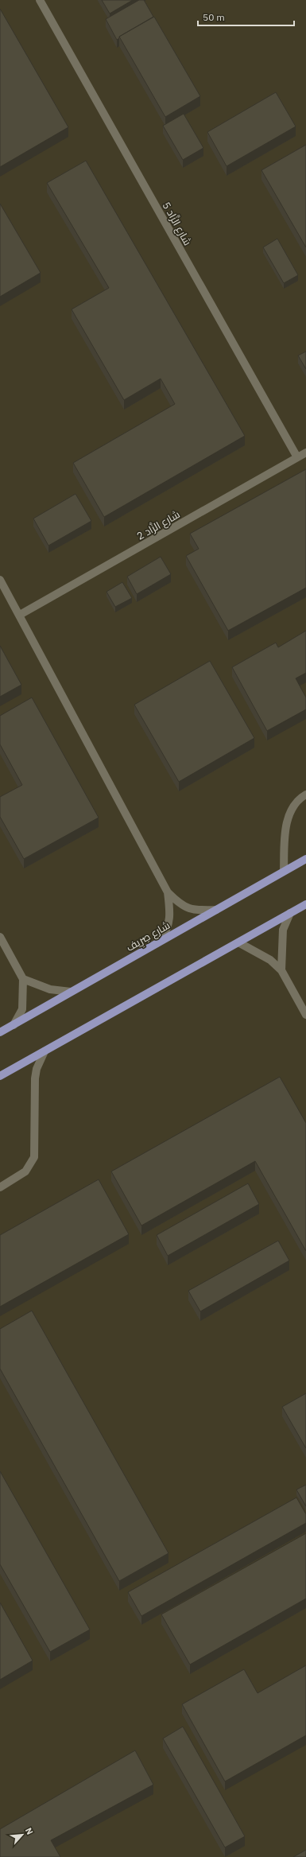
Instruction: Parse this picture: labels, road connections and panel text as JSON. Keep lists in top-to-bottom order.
{
  "streets": {
    "main road": ["شارع صِرِيف"],
    "street": ["شارع الزَّاد 5", "شارع الزَّاد 2"]
  },
  "crossings": [
    ["شارع الزَّاد 5", "شارع الزَّاد 2"]
  ],
  "scale_bar": "50 m",
  "north": "top right"
}
